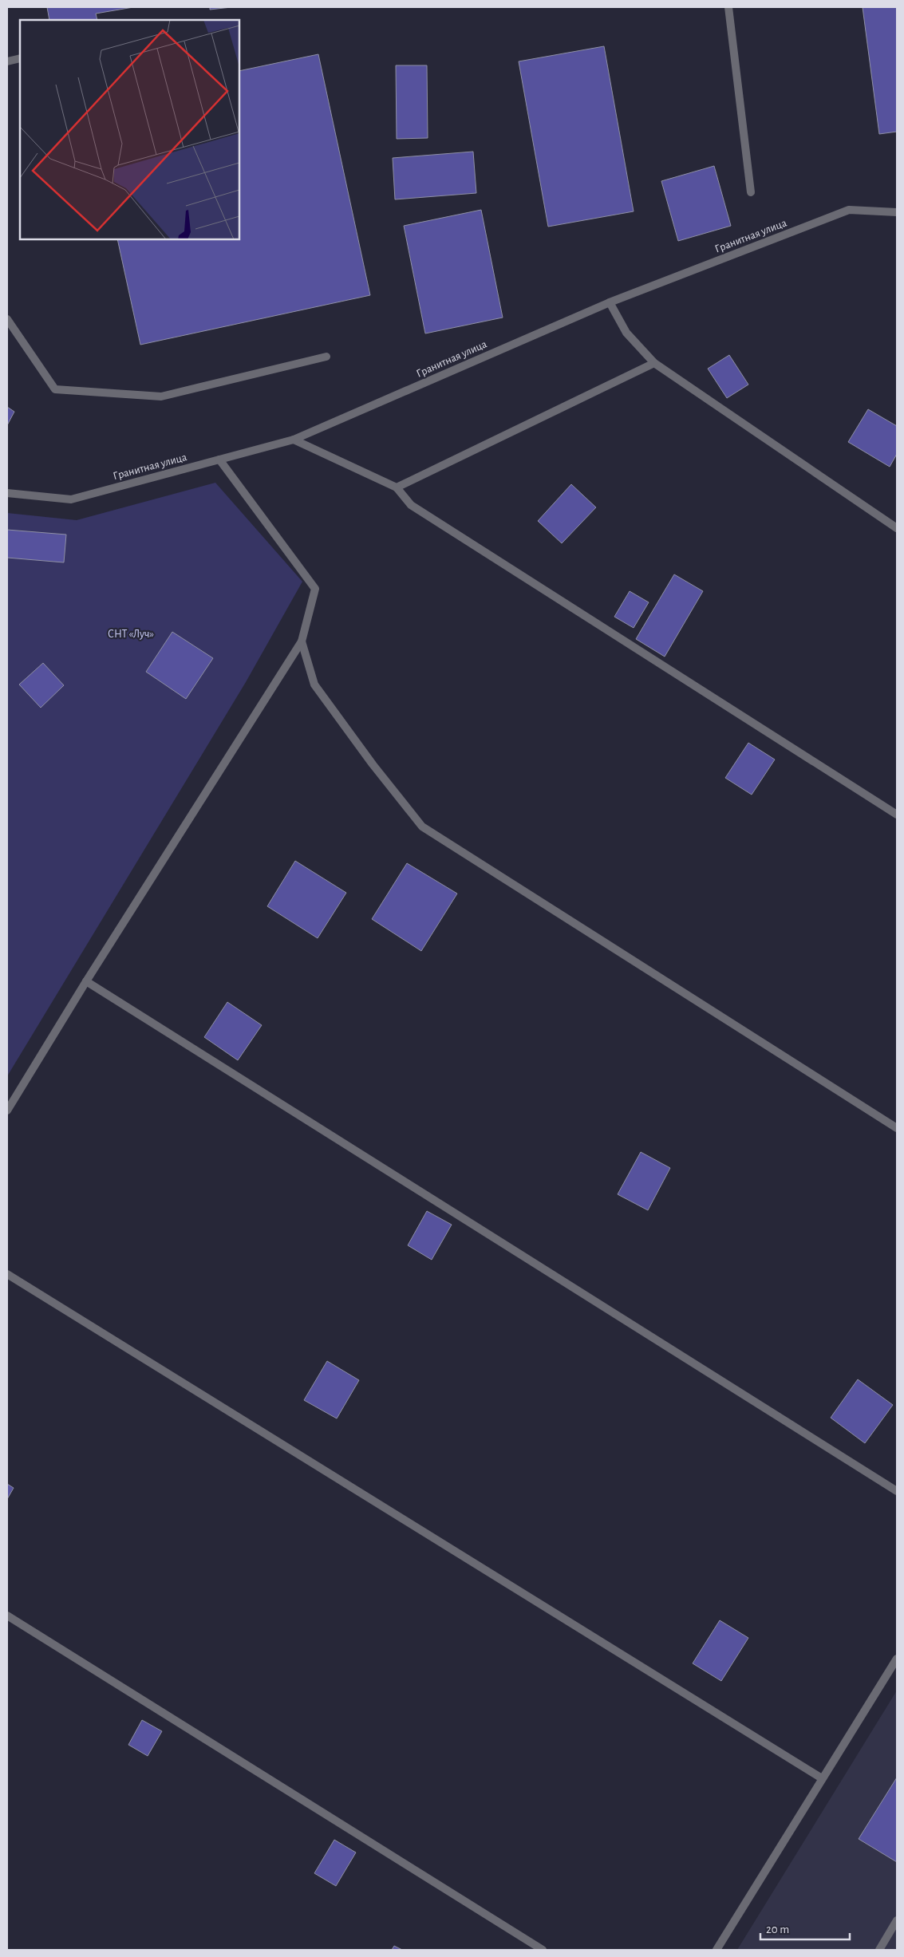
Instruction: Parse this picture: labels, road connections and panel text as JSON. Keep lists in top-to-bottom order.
{
  "streets": {
    "street": ["Гранитная улица"]
  },
  "parks": ["СНТ «Луч»"],
  "scale_bar": "20 m"
}
